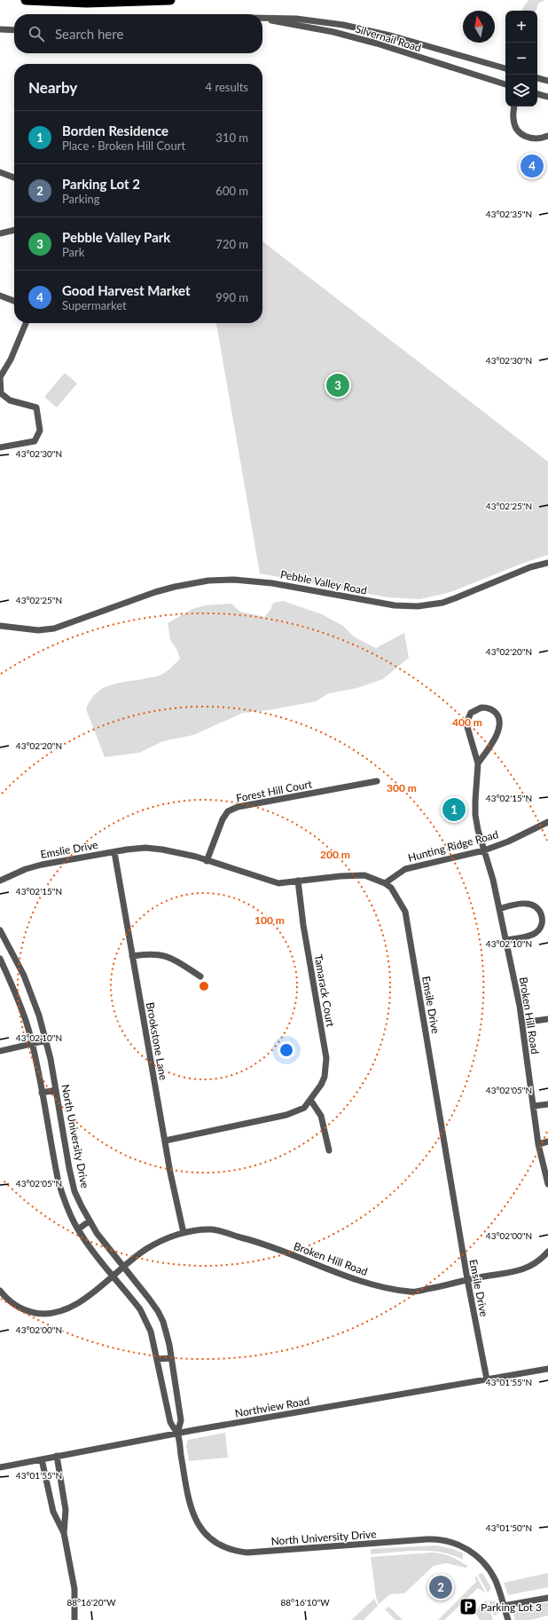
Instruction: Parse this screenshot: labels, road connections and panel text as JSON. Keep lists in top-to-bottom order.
{
  "streets": {
    "street": [
      "Silvernail Road",
      "Pebble Valley Road",
      "Forest Hill Court",
      "Hunting Ridge Road",
      "Emslie Drive",
      "Tamarack Court",
      "Emsile Drive",
      "Broken Hill Road",
      "Brookstone Lane",
      "North University Drive",
      "Northview Road"
    ]
  },
  "crossings": [
    ["Forest Hill Court", "Emsile Drive"],
    ["Hunting Ridge Road", "Emsile Drive"],
    ["Hunting Ridge Road", "Broken Hill Road"],
    ["Emslie Drive", "Emsile Drive"],
    ["Emslie Drive", "Brookstone Lane"],
    ["Tamarack Court", "Emsile Drive"],
    ["Tamarack Court", "Brookstone Lane"],
    ["Emsile Drive", "Broken Hill Road"],
    ["Emsile Drive", "Northview Road"],
    ["Broken Hill Road", "Brookstone Lane"],
    ["Broken Hill Road", "North University Drive"],
    ["North University Drive", "Northview Road"]
  ],
  "places": {
    "parking": ["Parking Lot 3"]
  },
  "north": "top",
  "page": {
    "map_buttons": ["+", "−"],
    "search": "Search here",
    "heading": ["Nearby", "4 results"],
    "list": [
      {
        "mark": "1",
        "name": "Borden Residence",
        "note": "Place · Broken Hill Court",
        "value": "310 m"
      },
      {
        "mark": "2",
        "name": "Parking Lot 2",
        "note": "Parking",
        "value": "600 m"
      },
      {
        "mark": "3",
        "name": "Pebble Valley Park",
        "note": "Park",
        "value": "720 m"
      },
      {
        "mark": "4",
        "name": "Good Harvest Market",
        "note": "Supermarket",
        "value": "990 m"
      }
    ],
    "pins": [
      "4",
      "3",
      "1",
      "2"
    ]
  },
  "coordinates": [
    "43°02'35\"N",
    "43°02'30\"N",
    "43°02'25\"N",
    "43°02'20\"N",
    "43°02'15\"N",
    "43°02'10\"N",
    "43°02'05\"N",
    "43°02'00\"N",
    "43°01'55\"N",
    "43°01'50\"N",
    "88°16'20\"W",
    "88°16'10\"W"
  ],
  "rings": [
    "400 m",
    "300 m",
    "200 m",
    "100 m"
  ]
}
